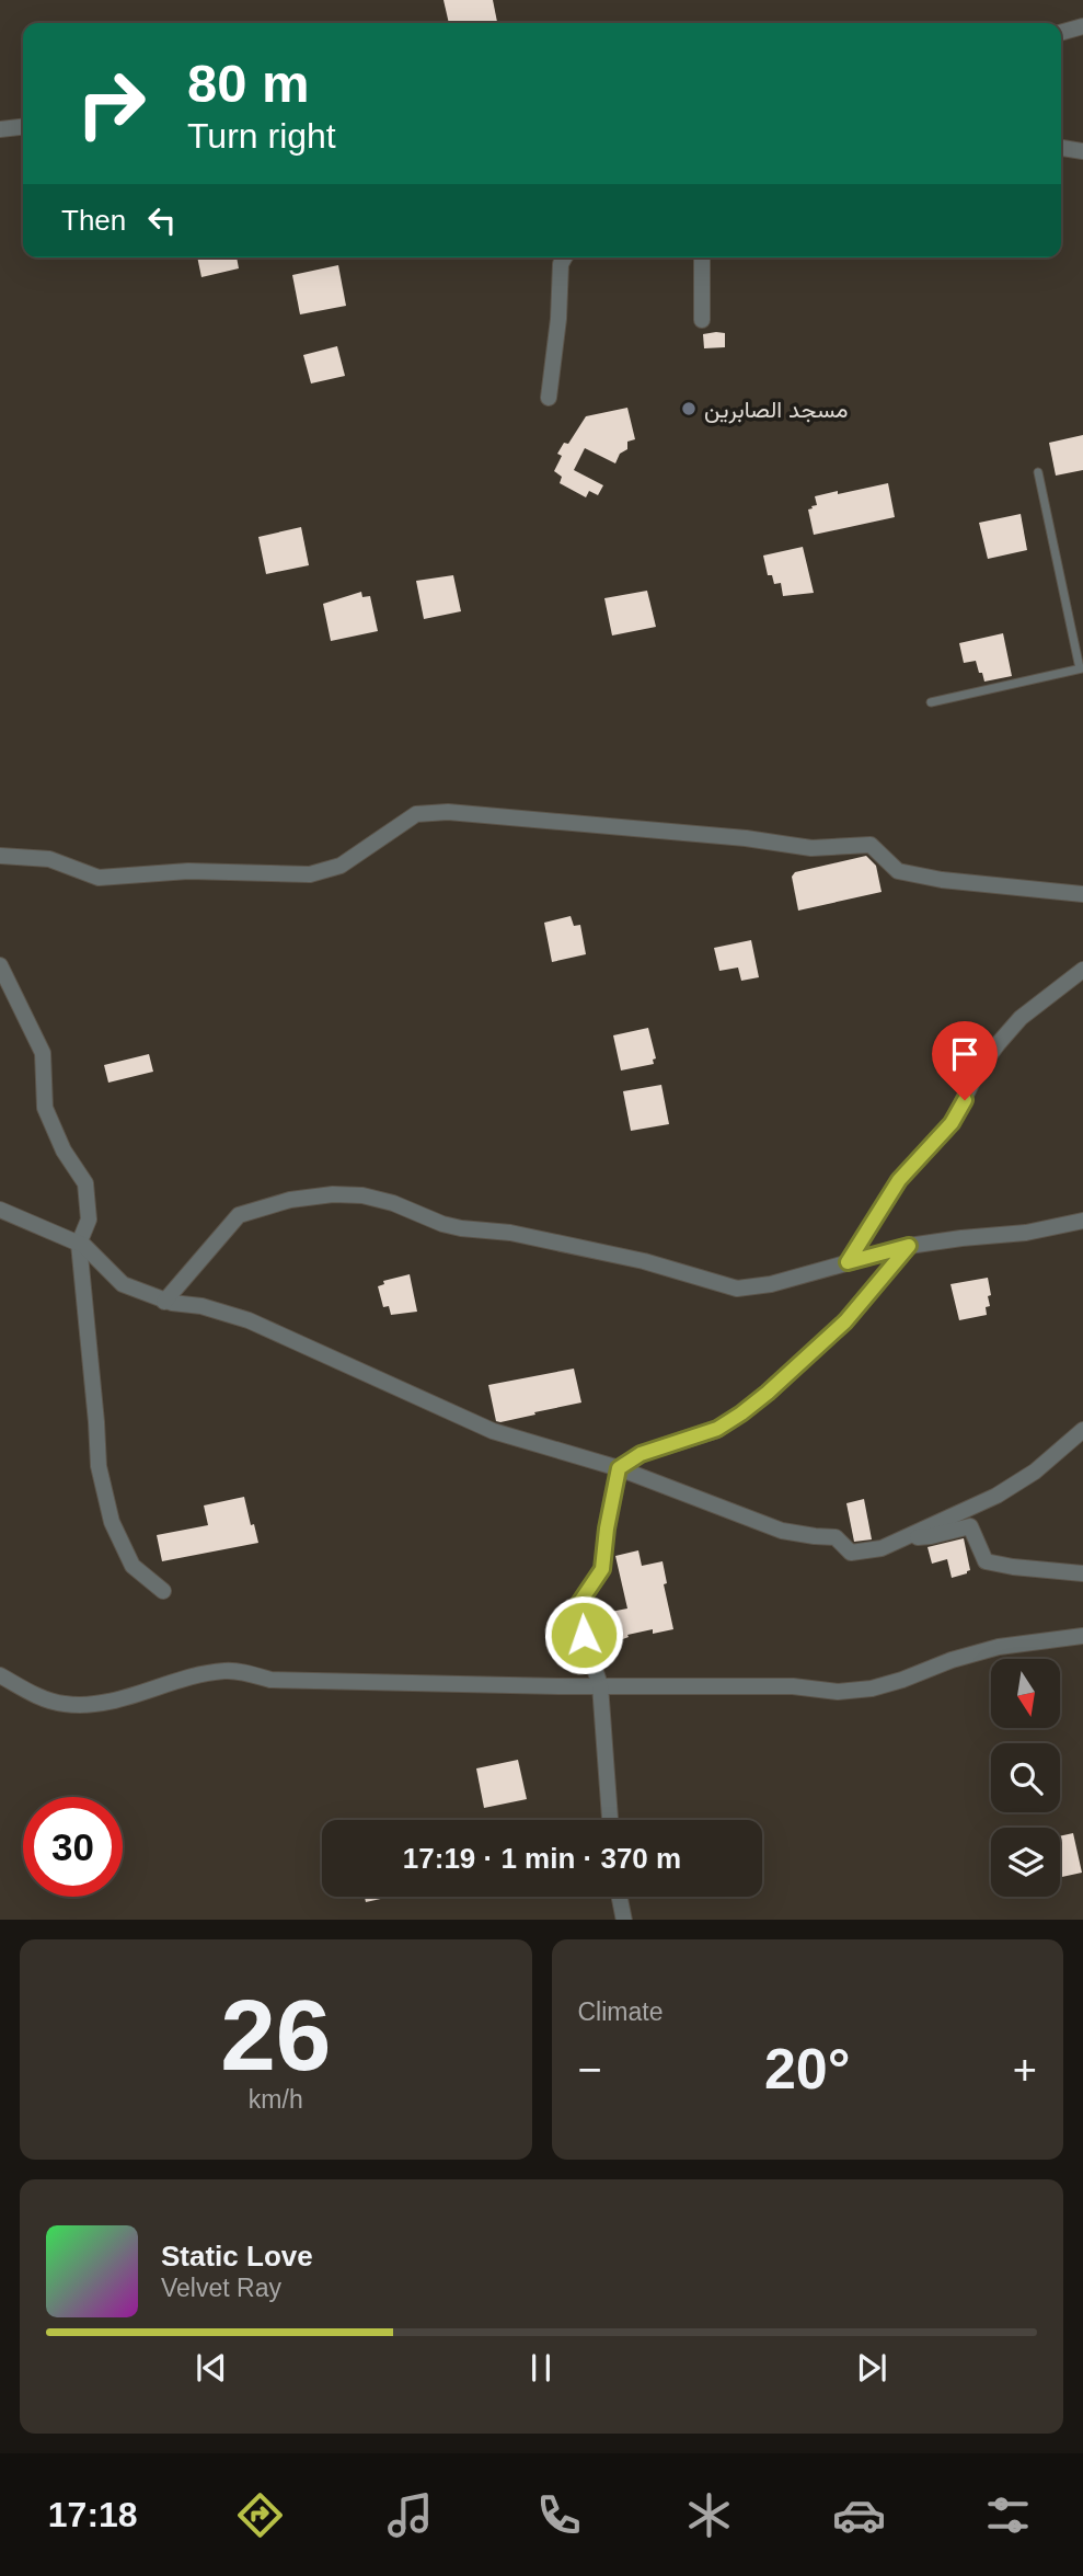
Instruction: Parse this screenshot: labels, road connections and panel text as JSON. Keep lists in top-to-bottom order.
{
  "places": ["مسجد الصابرين"],
  "north": "bottom",
  "page": {
    "turn": ["80 m", "Turn right"],
    "then": "Then",
    "limit": "30",
    "trip": "17:19 · 1 min · 370 m",
    "tile": [
      ["26", "km/h"],
      "Climate"
    ],
    "heat": ["−", "20°", "+"],
    "song": ["Static Love", "Velvet Ray"],
    "tabs": "17:18"
  }
}
